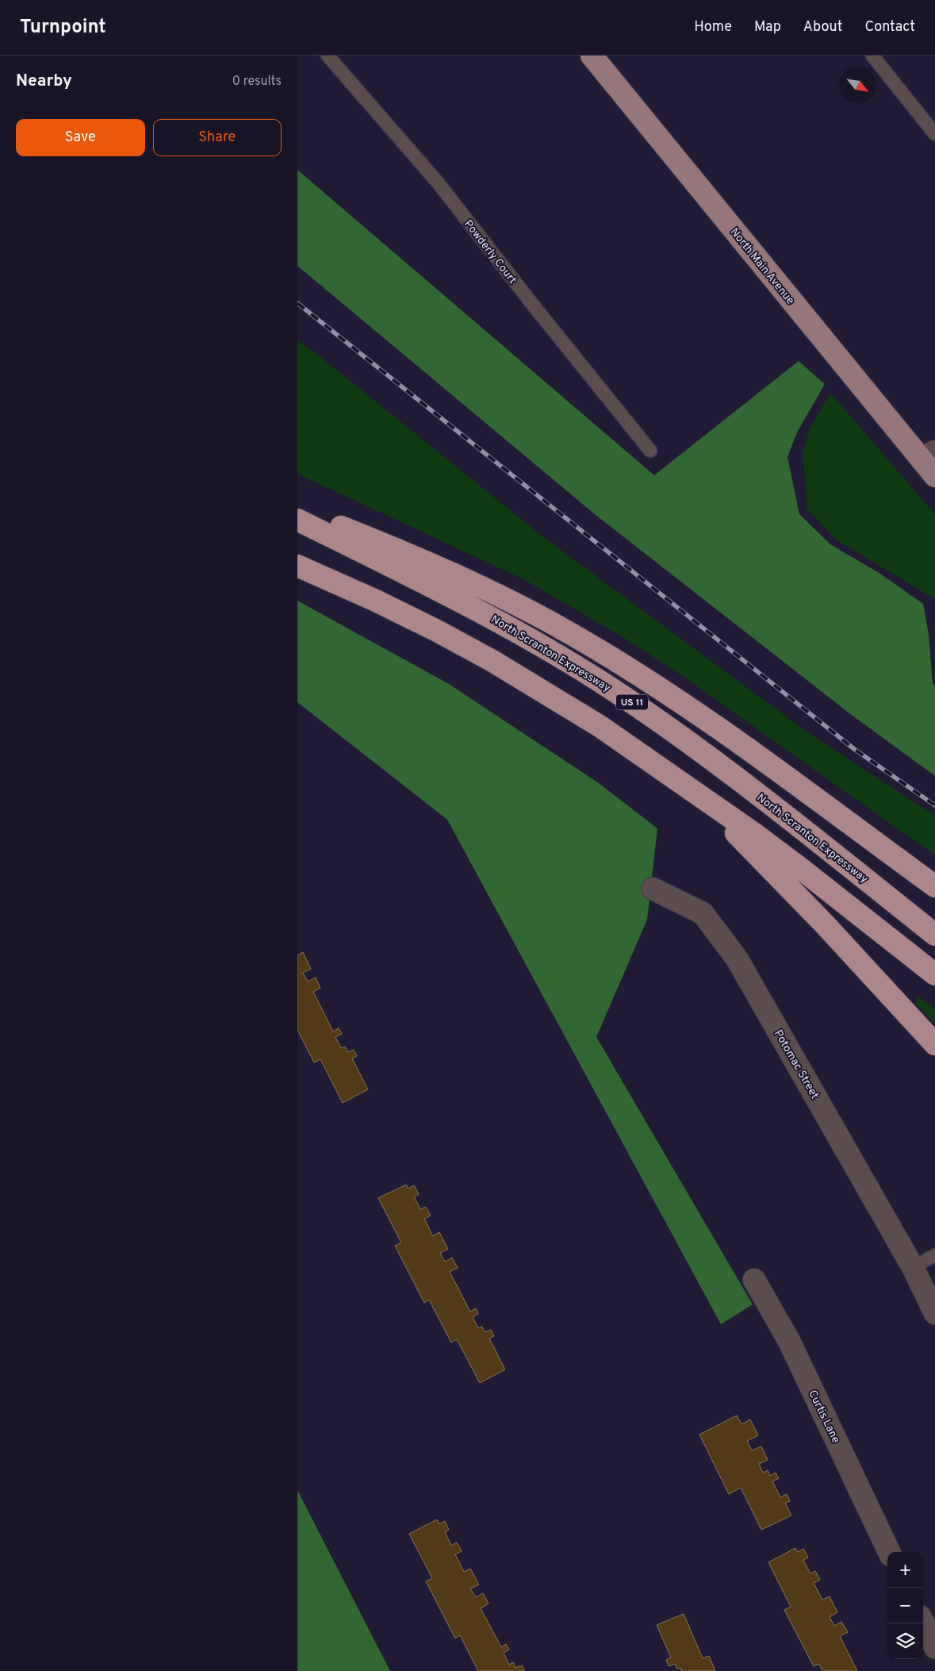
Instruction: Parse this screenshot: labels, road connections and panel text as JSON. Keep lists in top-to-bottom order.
{
  "streets": {
    "highway": ["North Scranton Expressway", "US 11"],
    "main road": ["North Main Avenue"],
    "street": ["Potomac Street", "Curtis Lane"],
    "lane": ["Powderly Court"]
  },
  "north": "bottom right",
  "page": {
    "header": "Turnpoint",
    "nav": [
      "Home",
      "Map",
      "About",
      "Contact"
    ],
    "heading": ["Nearby", "0 results"],
    "buttons": ["Save", "Share"],
    "map_buttons": ["+", "−"]
  }
}
